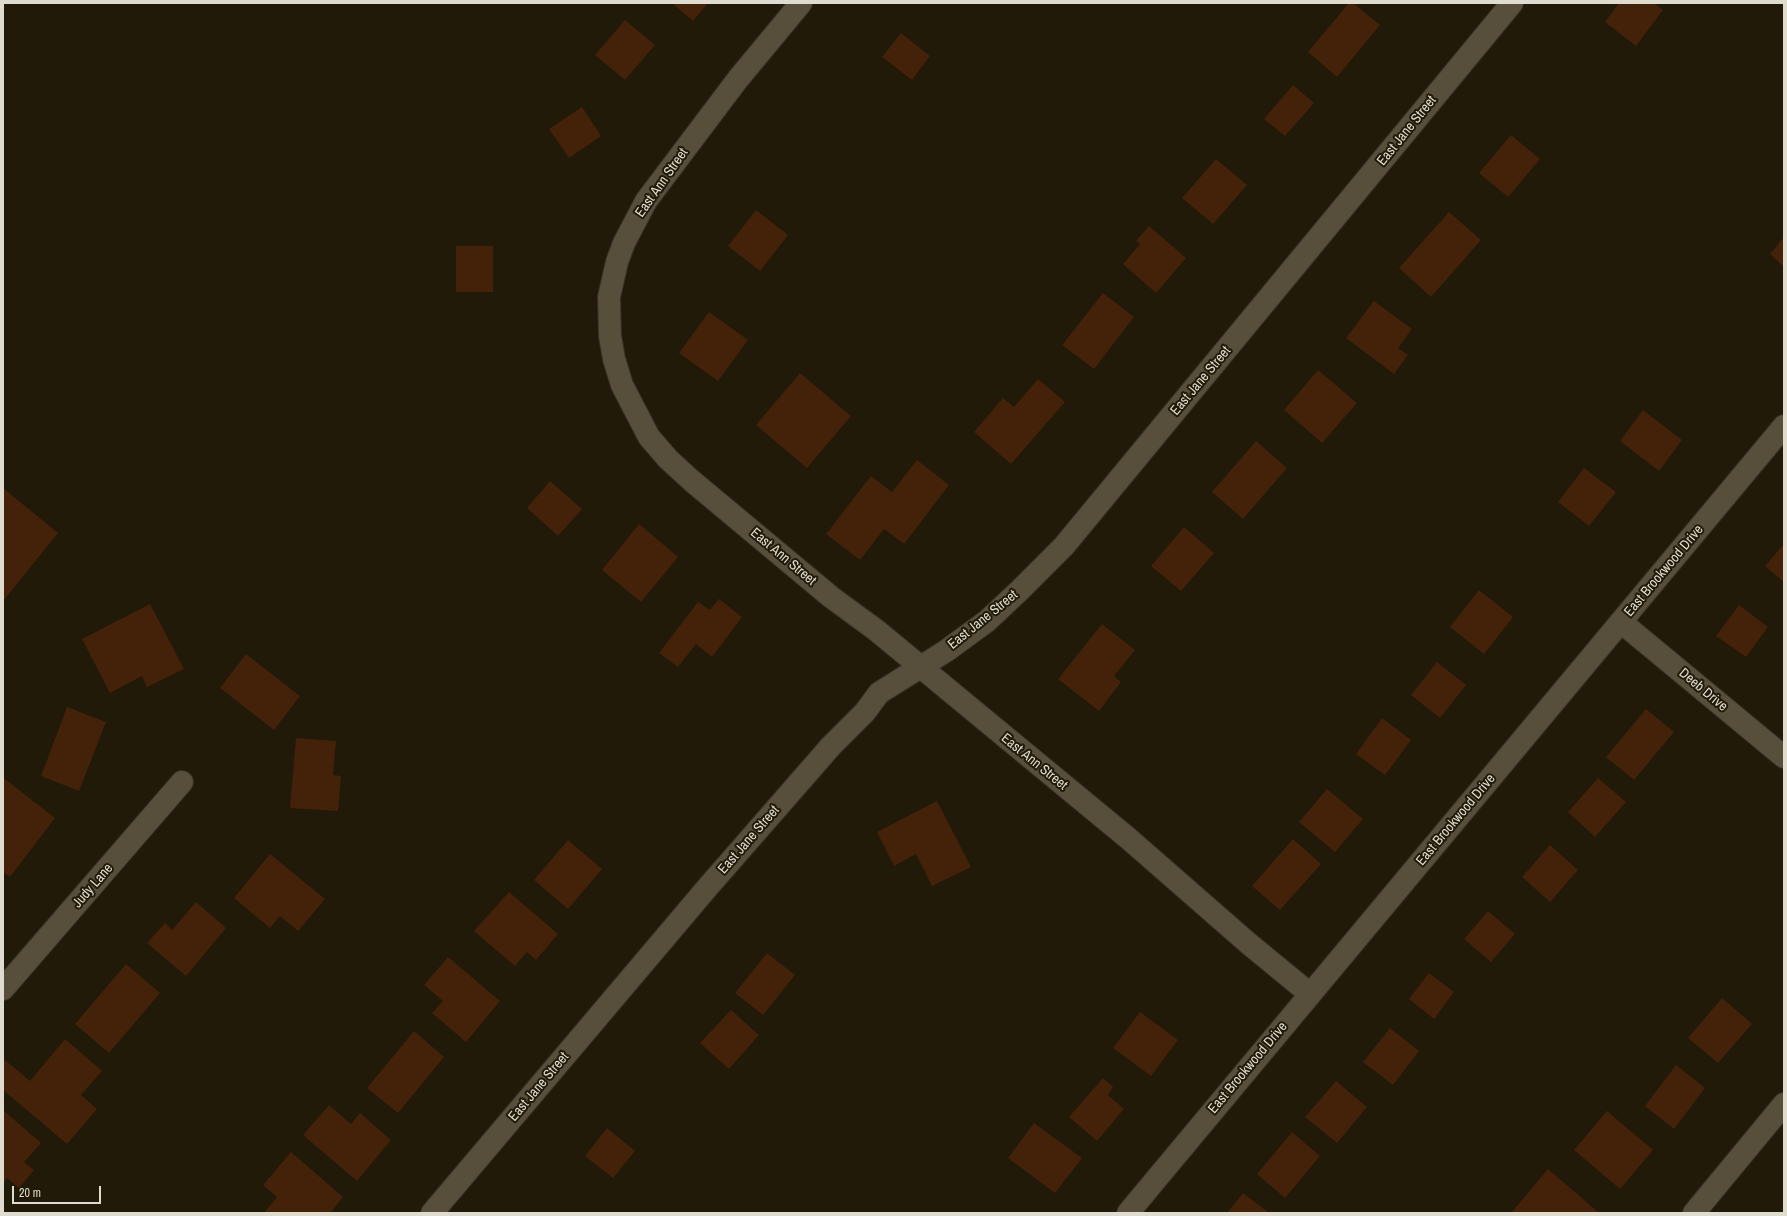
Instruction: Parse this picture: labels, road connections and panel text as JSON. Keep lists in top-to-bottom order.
{
  "streets": {
    "street": [
      "East Jane Street",
      "East Ann Street",
      "East Brookwood Drive",
      "Deeb Drive",
      "Judy Lane"
    ]
  },
  "crossings": [
    ["East Jane Street", "East Ann Street"],
    ["East Ann Street", "East Brookwood Drive"],
    ["East Brookwood Drive", "Deeb Drive"]
  ],
  "scale_bar": "20 m"
}
